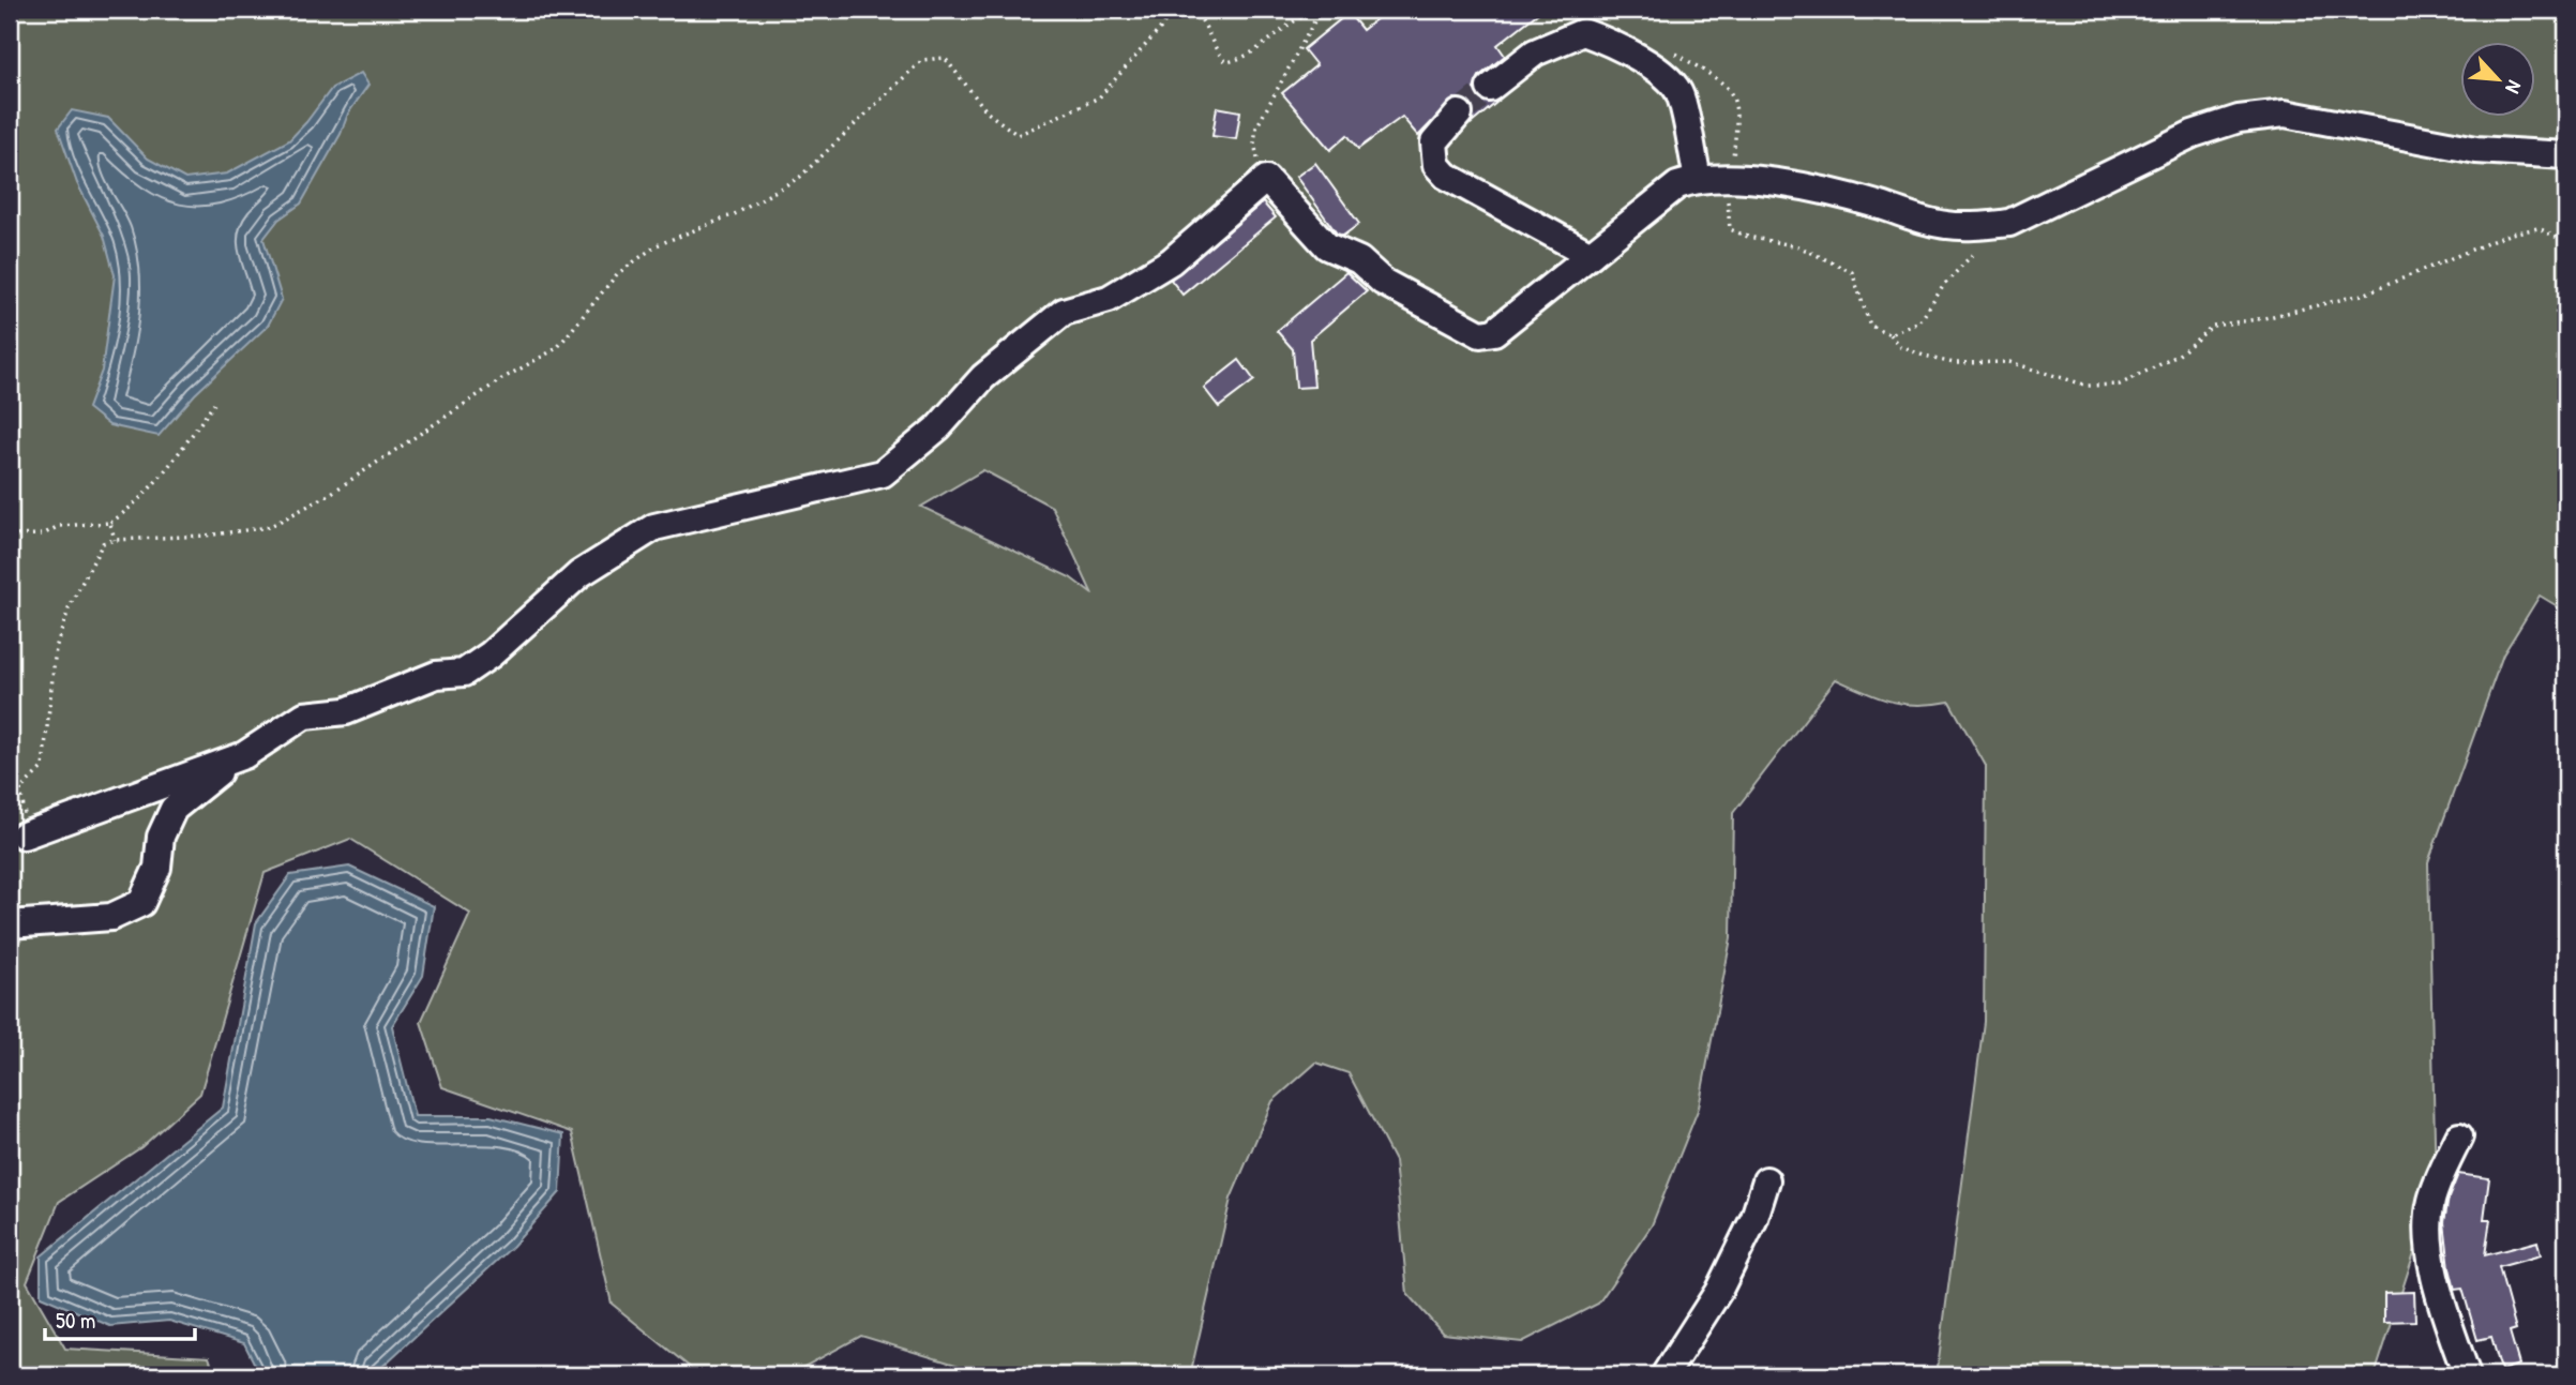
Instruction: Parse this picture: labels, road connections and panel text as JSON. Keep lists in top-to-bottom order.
{
  "scale_bar": "50 m",
  "north": "bottom right"
}
